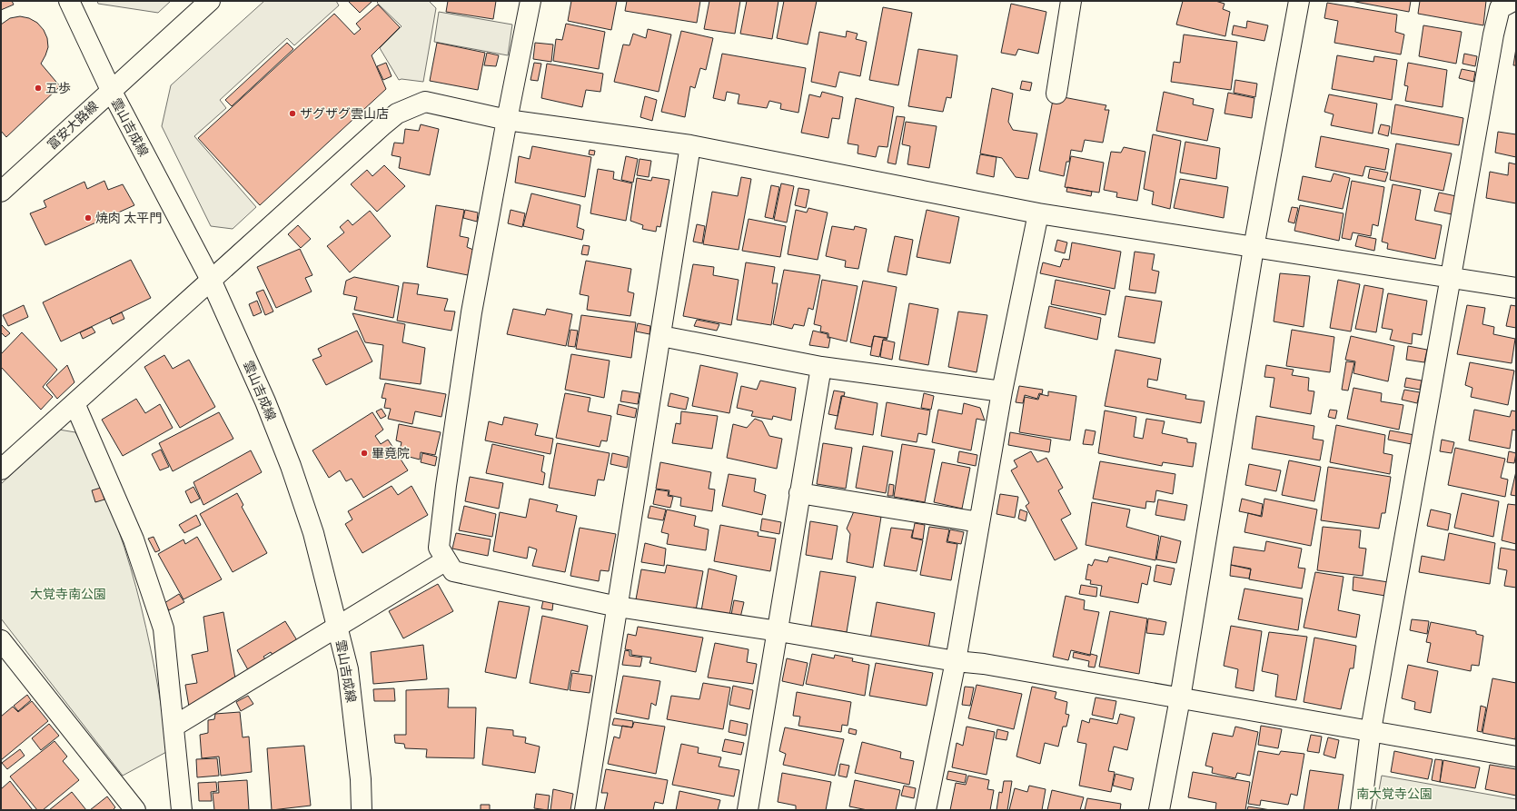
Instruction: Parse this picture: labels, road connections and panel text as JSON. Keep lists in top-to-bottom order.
{
  "streets": {
    "street": ["富安大路線", "雲山吉成線"]
  },
  "crossings": [
    ["富安大路線", "雲山吉成線"]
  ],
  "parks": ["大覚寺南公園", "南大覚寺公園"],
  "places": [
    "五歩",
    "ザグザグ雲山店",
    "焼肉 太平門",
    "畢竟院"
  ]
}
